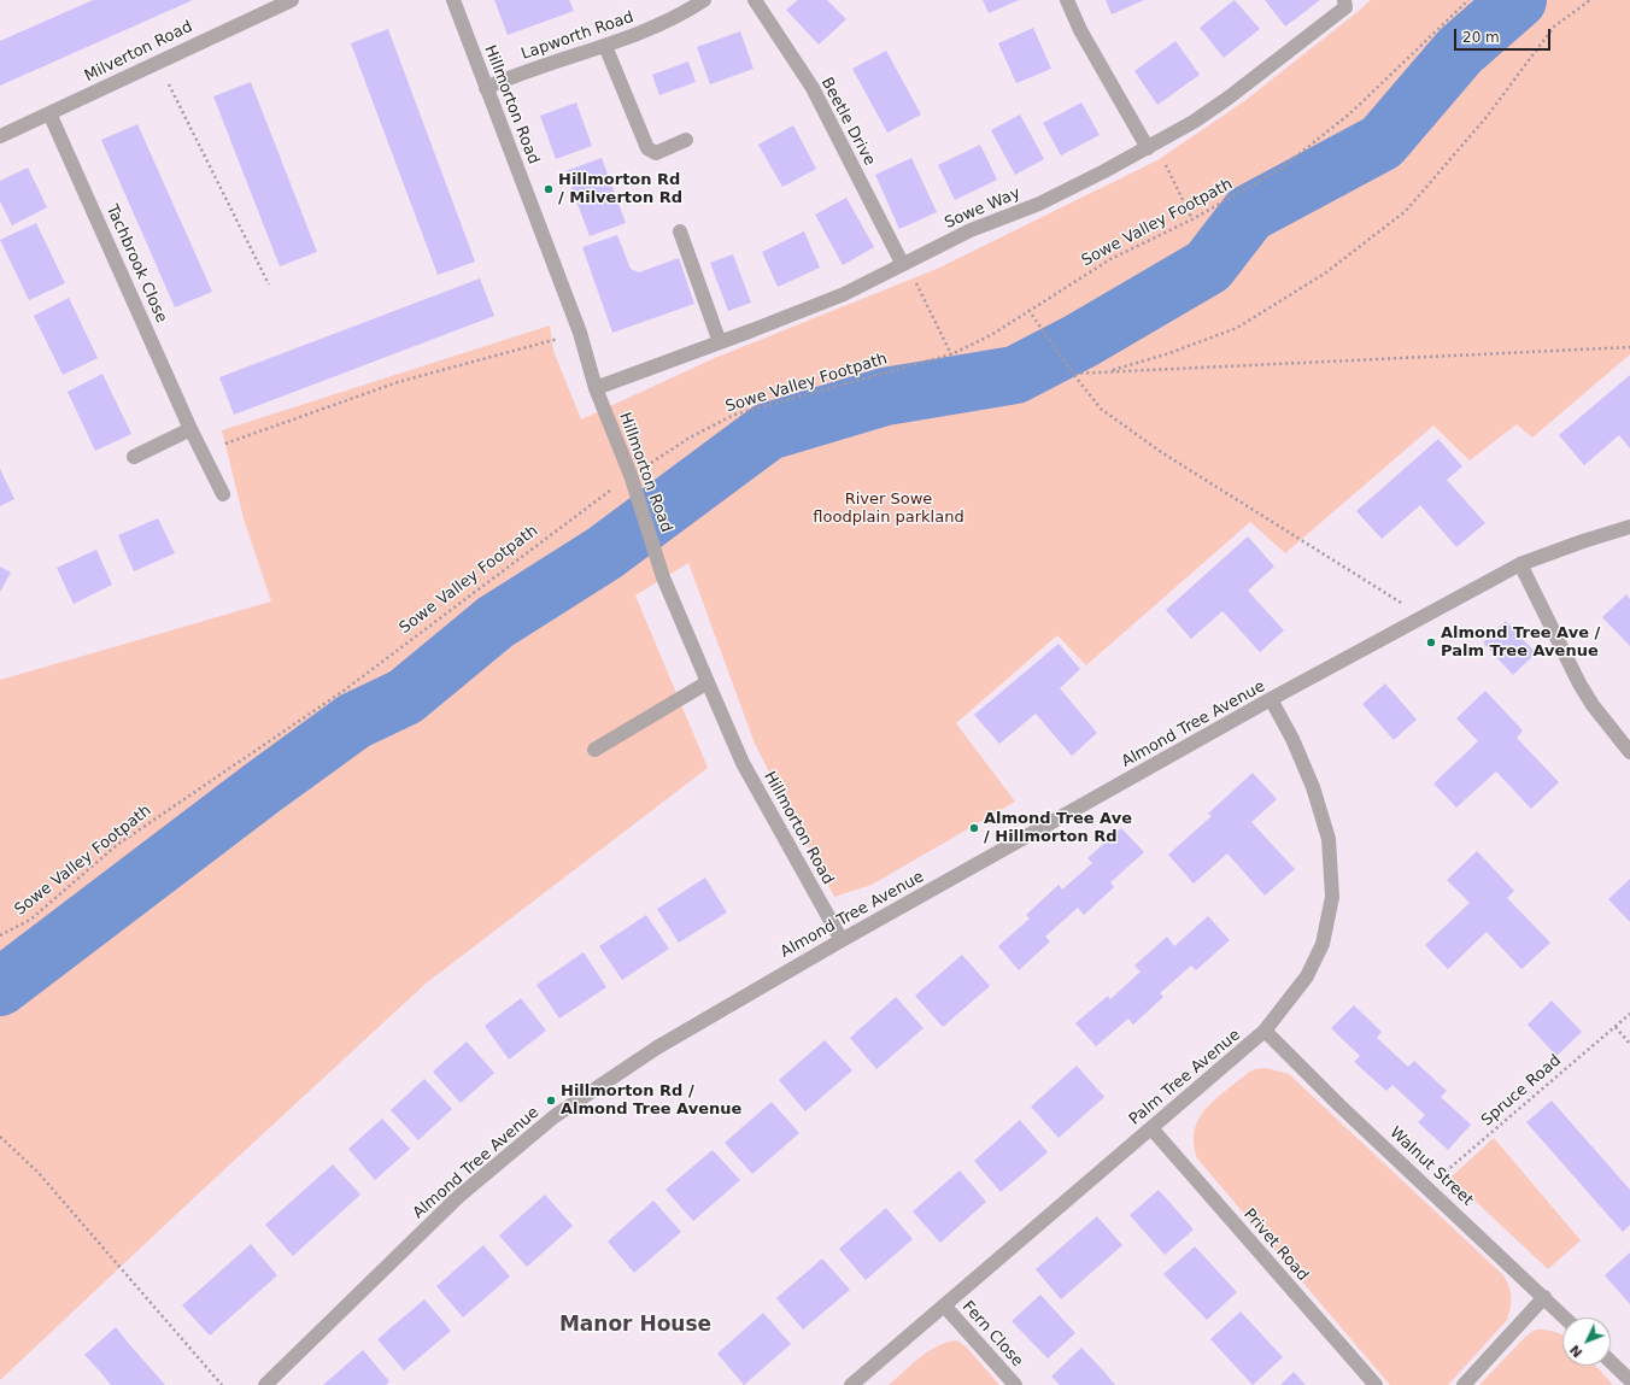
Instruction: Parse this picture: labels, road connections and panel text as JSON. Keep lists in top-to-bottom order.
{
  "streets": {
    "street": [
      "Lapworth Road",
      "Milverton Road",
      "Hillmorton Road",
      "Beetle Drive",
      "Sowe Way",
      "Tachbrook Close",
      "Almond Tree Avenue",
      "Palm Tree Avenue",
      "Walnut Street",
      "Privet Road",
      "Fern Close"
    ],
    "path": ["Sowe Valley Footpath", "Spruce Road"]
  },
  "crossings": [
    ["Lapworth Road", "Hillmorton Road"],
    ["Milverton Road", "Tachbrook Close"],
    ["Hillmorton Road", "Sowe Way"],
    ["Hillmorton Road", "Sowe Valley Footpath"],
    ["Hillmorton Road", "Almond Tree Avenue"],
    ["Beetle Drive", "Sowe Way"],
    ["Almond Tree Avenue", "Palm Tree Avenue"],
    ["Palm Tree Avenue", "Walnut Street"],
    ["Palm Tree Avenue", "Privet Road"],
    ["Palm Tree Avenue", "Fern Close"],
    ["Spruce Road", "Walnut Street"]
  ],
  "districts": ["Manor House"],
  "parks": ["River Sowe floodplain parkland"],
  "places": [
    "Hillmorton Rd / Milverton Rd",
    "Almond Tree Ave / Palm Tree Avenue",
    "Almond Tree Ave / Hillmorton Rd",
    "Hillmorton Rd / Almond Tree Avenue"
  ],
  "scale_bar": "20 m",
  "north": "bottom left"
}
